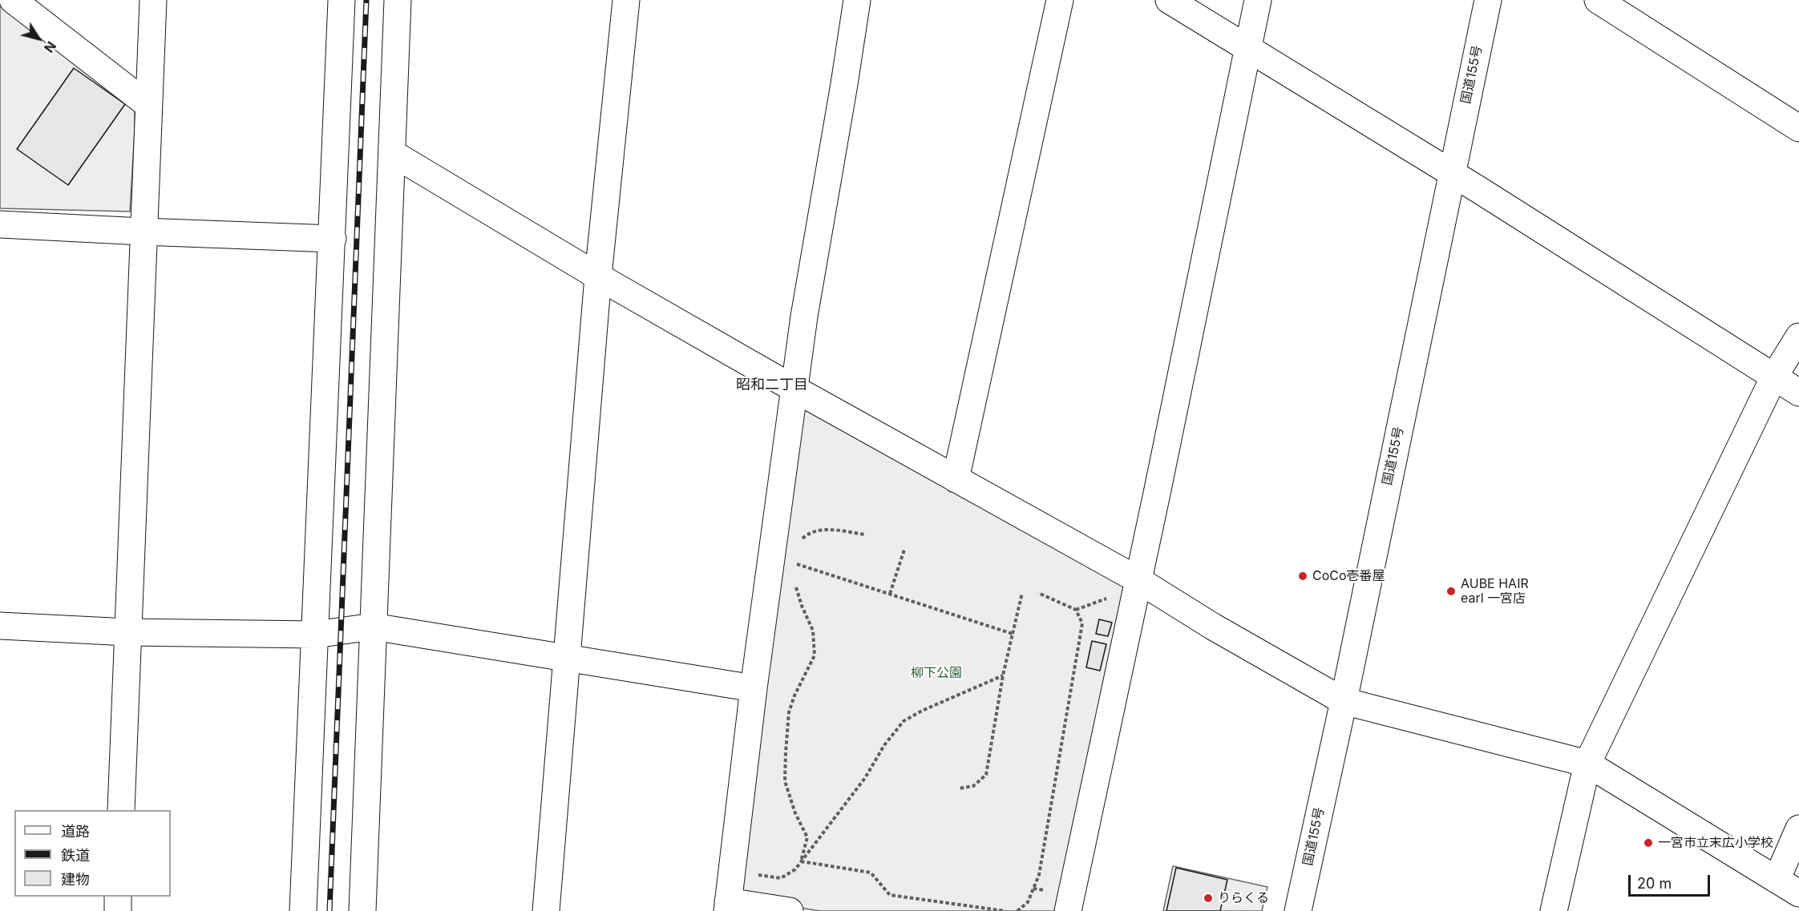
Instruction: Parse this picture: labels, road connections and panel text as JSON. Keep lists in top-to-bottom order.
{
  "streets": {
    "main road": ["国道155号"]
  },
  "districts": ["昭和二丁目"],
  "parks": ["柳下公園"],
  "places": [
    "CoCo壱番屋",
    "AUBE HAIR earl 一宮店",
    "一宮市立末広小学校",
    "りらくる"
  ],
  "legend": ["道路", "鉄道", "建物"],
  "scale_bar": "20 m",
  "north": "bottom right"
}
